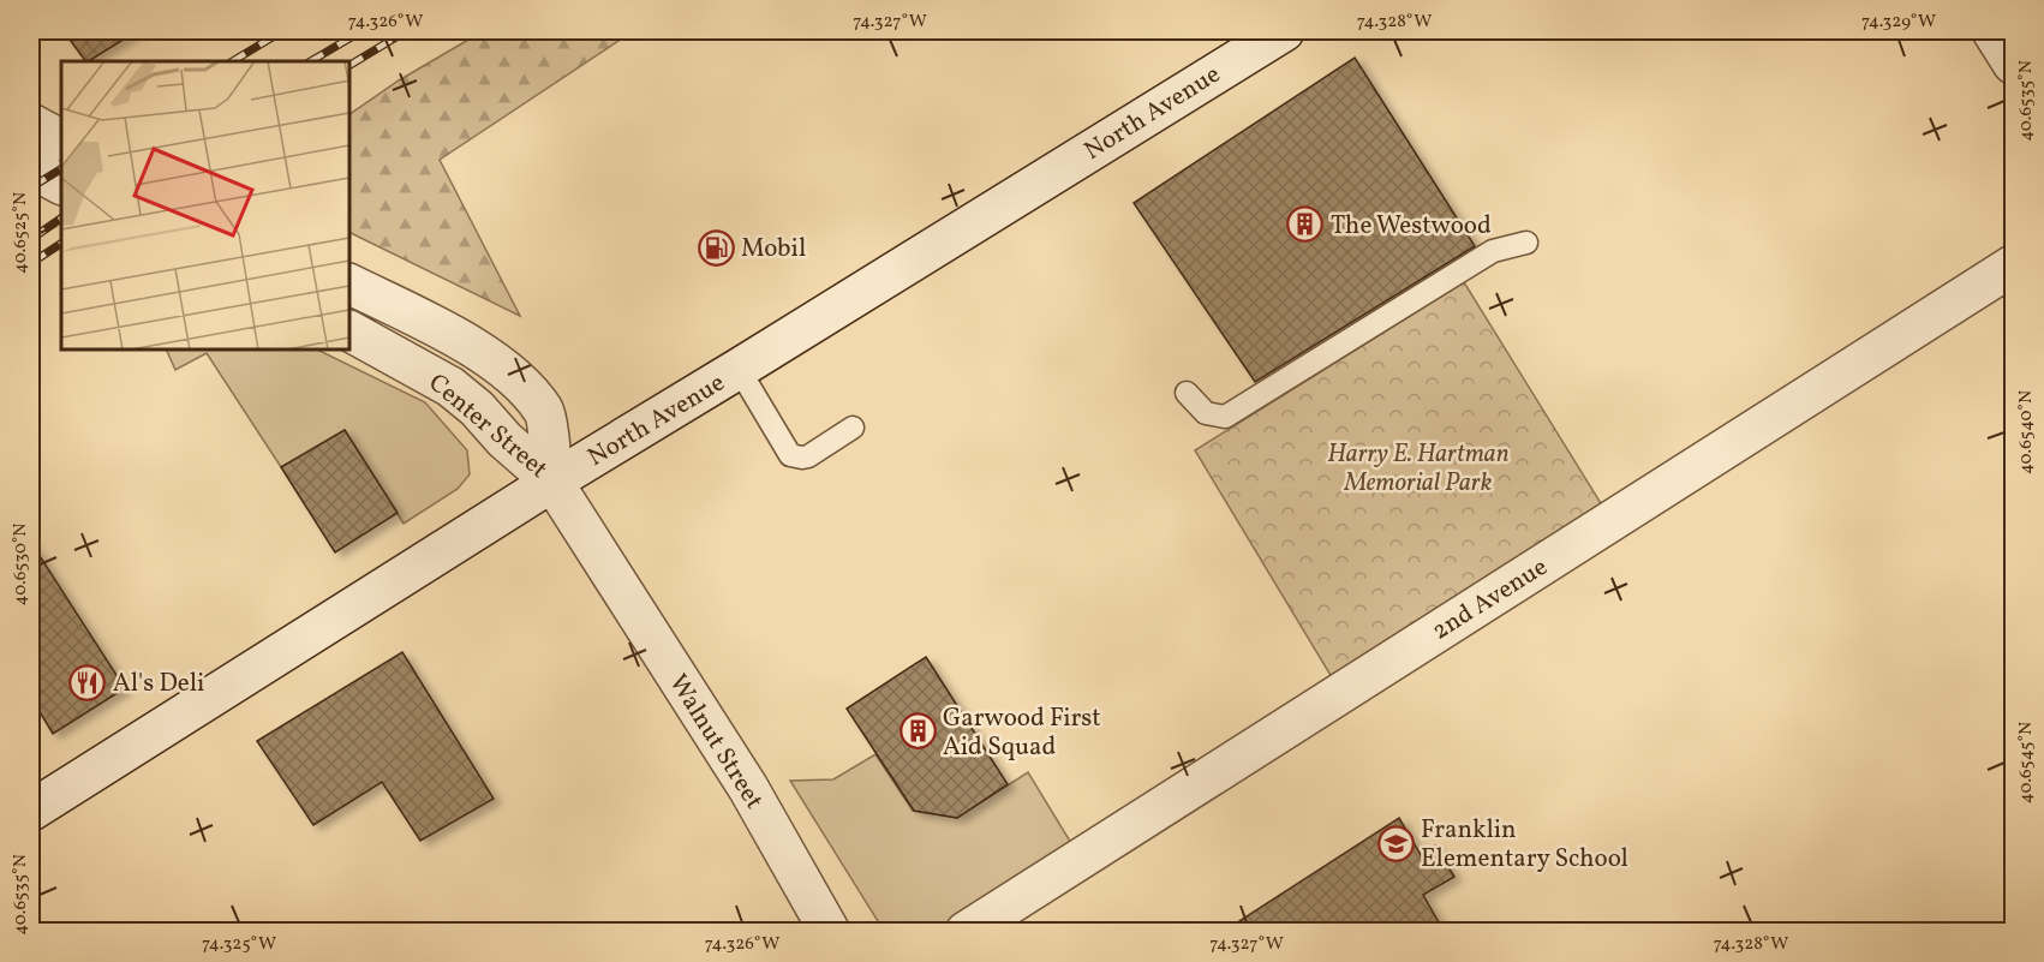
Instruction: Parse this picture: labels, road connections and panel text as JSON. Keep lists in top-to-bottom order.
{
  "streets": {
    "street": [
      "North Avenue",
      "Center Street",
      "2nd Avenue",
      "Walnut Street"
    ]
  },
  "crossings": [
    ["North Avenue", "Center Street"],
    ["North Avenue", "Walnut Street"],
    ["Center Street", "Walnut Street"]
  ],
  "parks": ["Harry E. Hartman Memorial Park"],
  "places": {
    "building": ["The Westwood", "Garwood First Aid Squad"],
    "fuel station": ["Mobil"],
    "restaurant": ["Al's Deli"],
    "school or university": ["Franklin Elementary School"]
  },
  "coordinates": [
    "74.326°W",
    "74.327°W",
    "74.328°W",
    "74.329°W",
    "40.6535°N",
    "40.6525°N",
    "40.6540°N",
    "40.6530°N",
    "40.6545°N",
    "74.325°W"
  ]
}
